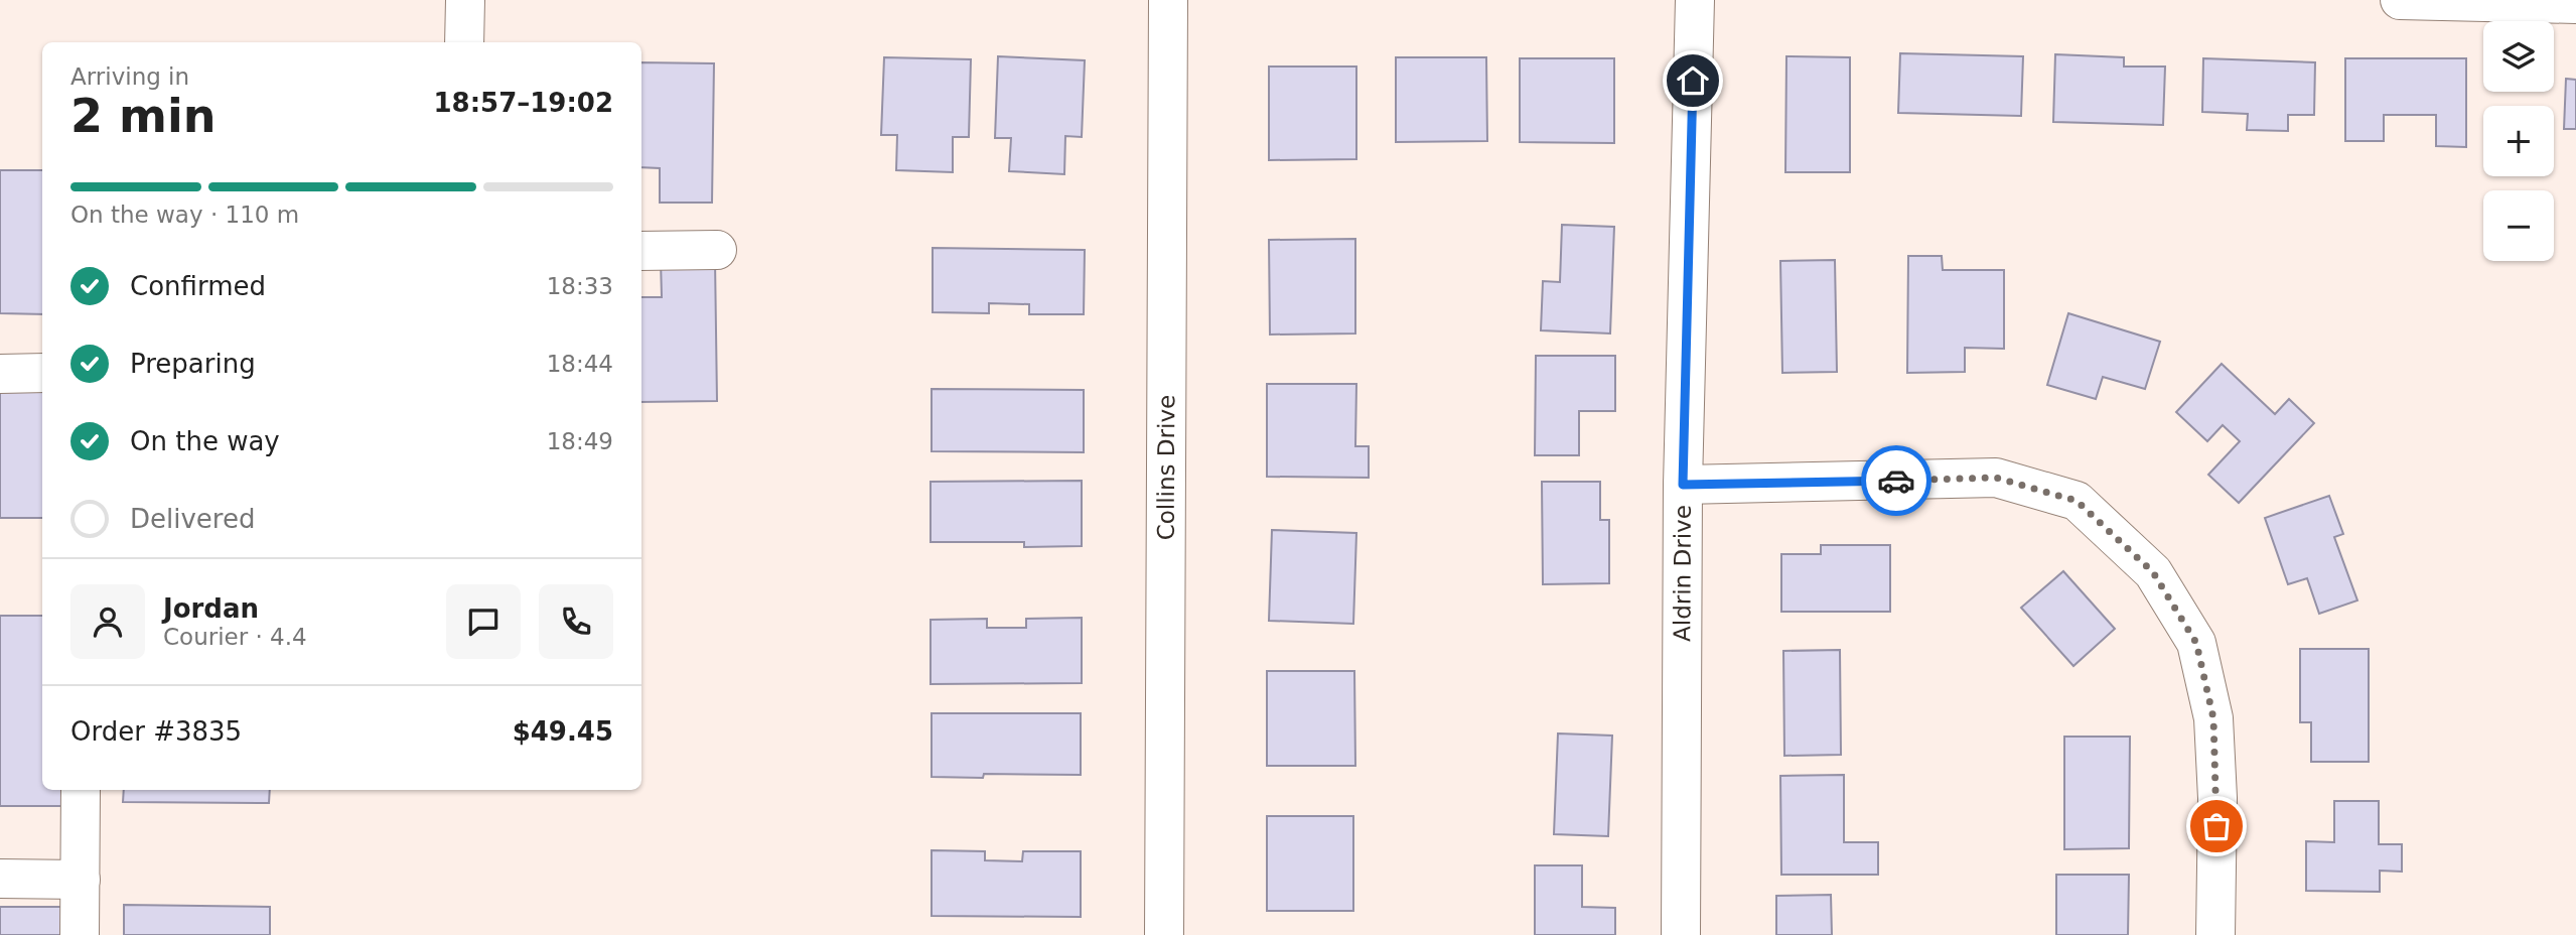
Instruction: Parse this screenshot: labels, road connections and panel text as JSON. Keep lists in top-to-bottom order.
{
  "streets": {
    "street": ["Collins Drive", "Aldrin Drive"]
  },
  "page": {
    "map_buttons": ["+", "−"],
    "heading": ["2 min", "Arriving in", "18:57–19:02"],
    "panel": [
      "Jordan",
      "Courier · 4.4",
      "Order #3835",
      "$49.45"
    ],
    "bar": "On the way · 110 m",
    "list": [
      ["Confirmed", "18:33"],
      ["Preparing", "18:44"],
      ["On the way", "18:49"],
      "Delivered"
    ]
  }
}
